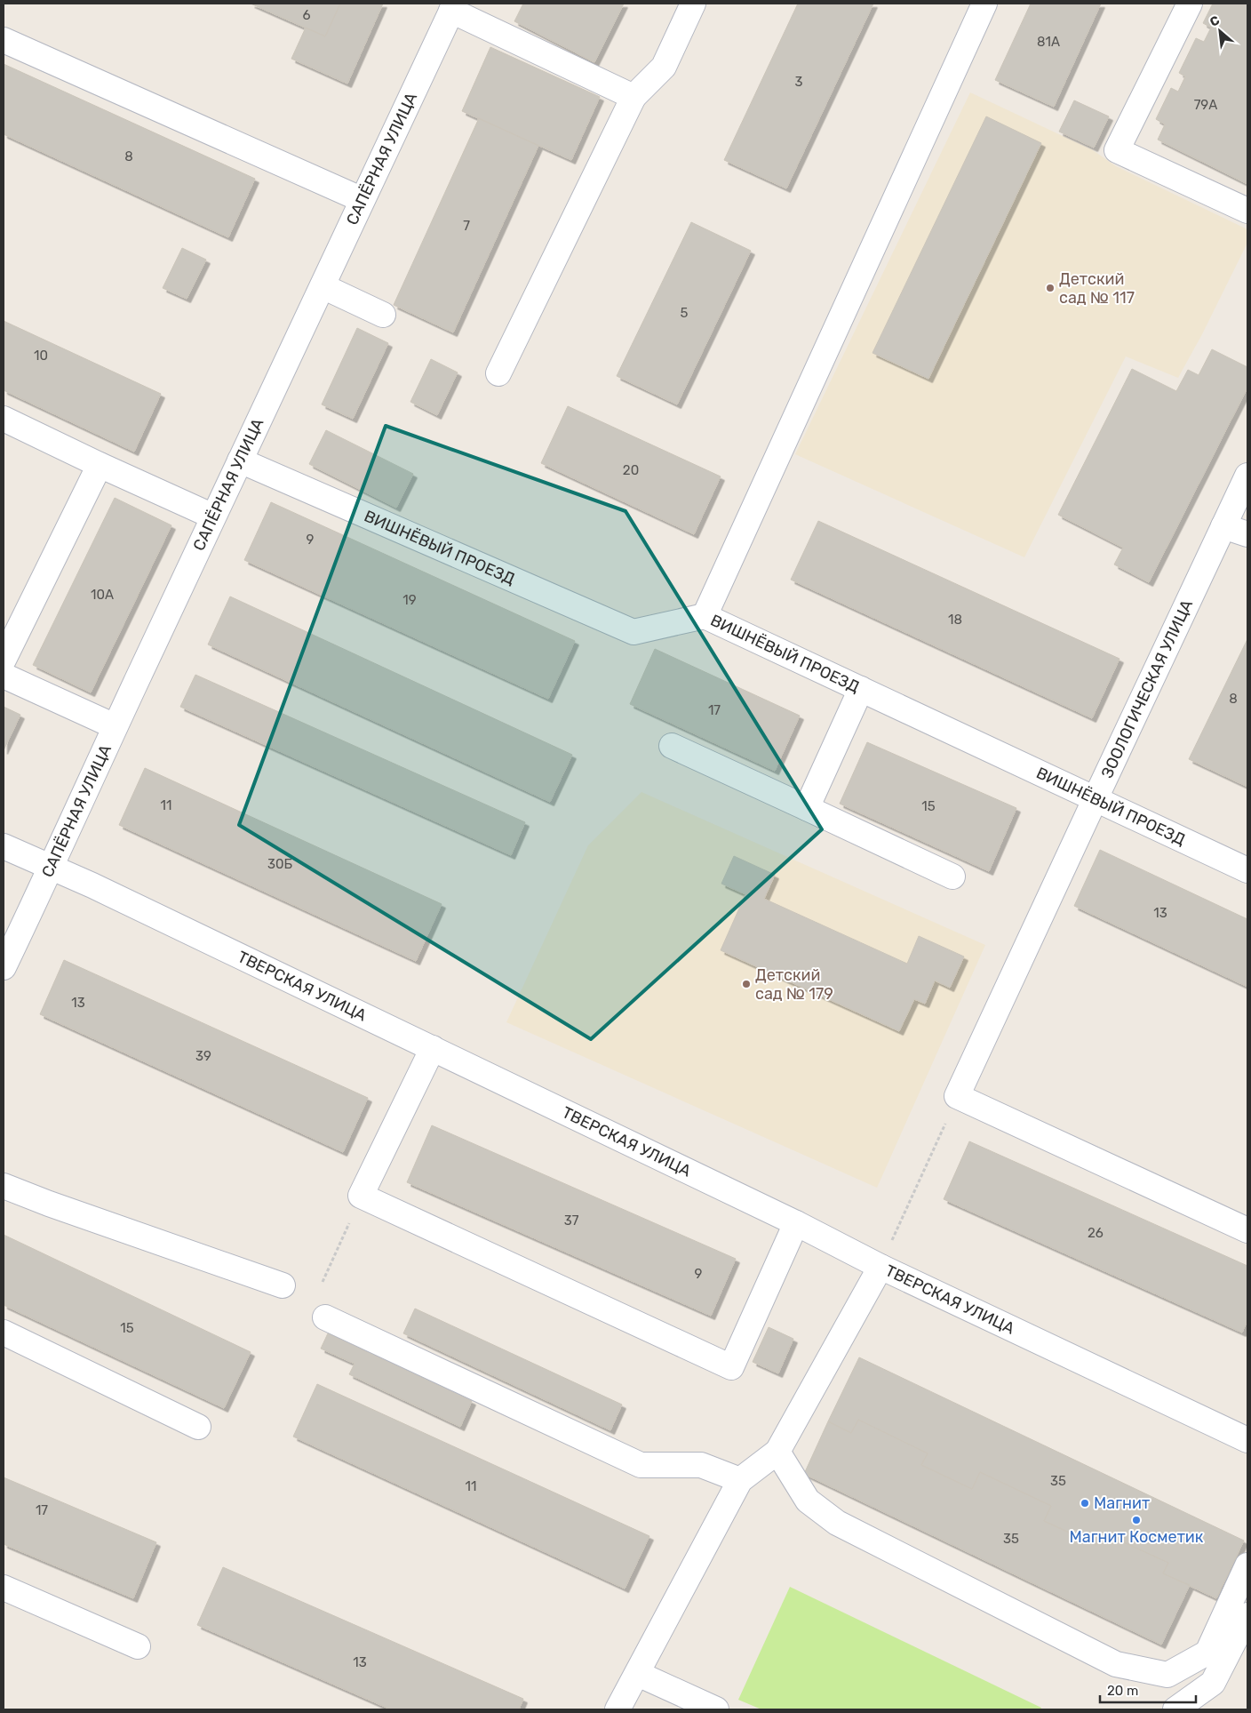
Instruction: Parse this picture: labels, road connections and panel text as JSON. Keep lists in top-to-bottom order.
{
  "streets": {
    "street": [
      "САПЁРНАЯ УЛИЦА",
      "ВИШНЁВЫЙ ПРОЕЗД",
      "ЗООЛОГИЧЕСКАЯ УЛИЦА",
      "ТВЕРСКАЯ УЛИЦА"
    ]
  },
  "crossings": [
    ["САПЁРНАЯ УЛИЦА", "ВИШНЁВЫЙ ПРОЕЗД"],
    ["САПЁРНАЯ УЛИЦА", "ТВЕРСКАЯ УЛИЦА"],
    ["ВИШНЁВЫЙ ПРОЕЗД", "ЗООЛОГИЧЕСКАЯ УЛИЦА"]
  ],
  "places": [
    "Детский сад № 117",
    "Детский сад № 179",
    "Магнит",
    "Магнит Косметик"
  ],
  "house_numbers": [
    "6",
    "81А",
    "3",
    "79А",
    "8",
    "7",
    "5",
    "10",
    "20",
    "9",
    "10А",
    "19",
    "18",
    "8",
    "17",
    "11",
    "15",
    "30Б",
    "13",
    "13",
    "39",
    "37",
    "26",
    "9",
    "15",
    "35",
    "11",
    "17",
    "35",
    "13"
  ],
  "scale_bar": "20 m",
  "north": "top left"
}
